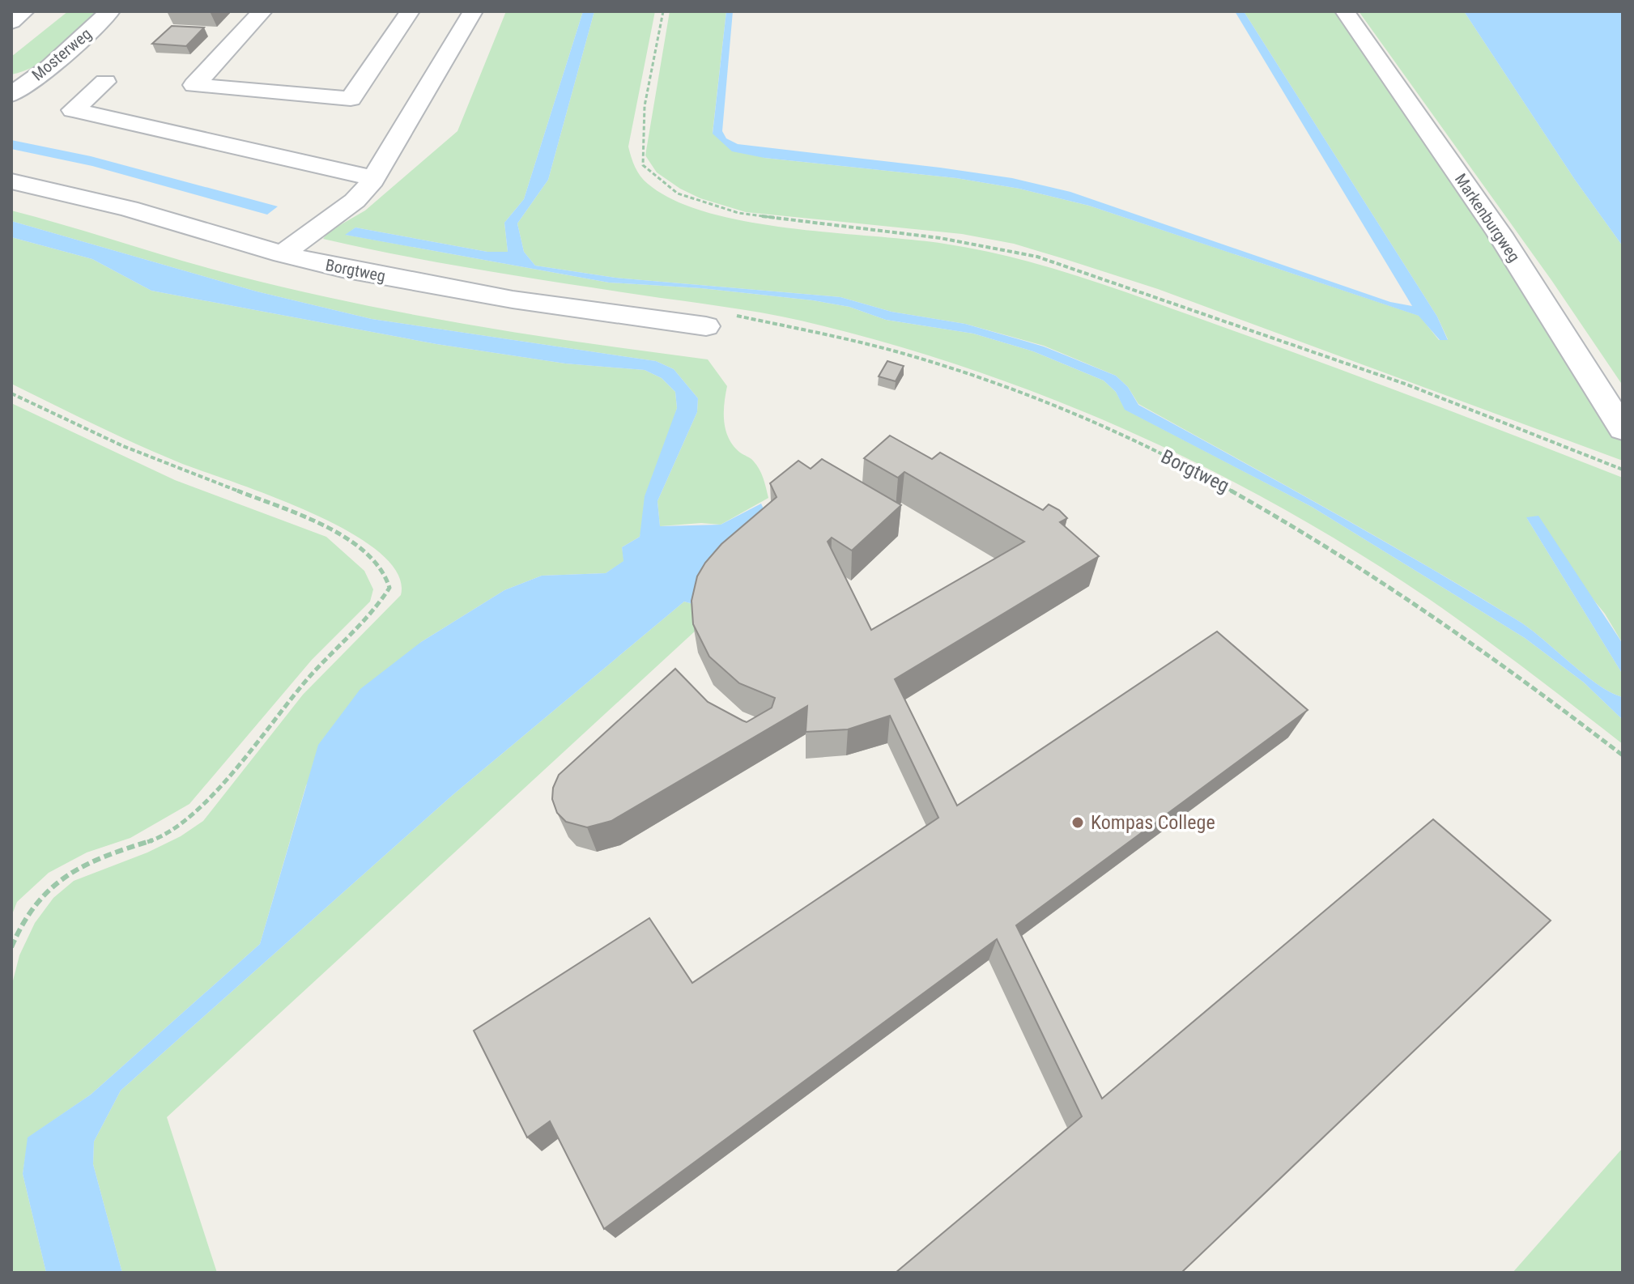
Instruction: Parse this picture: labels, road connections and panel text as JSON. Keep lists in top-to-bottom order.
{
  "streets": {
    "street": ["Mosterweg", "Markenburgweg", "Borgtweg"]
  },
  "places": ["Kompas College"]
}
